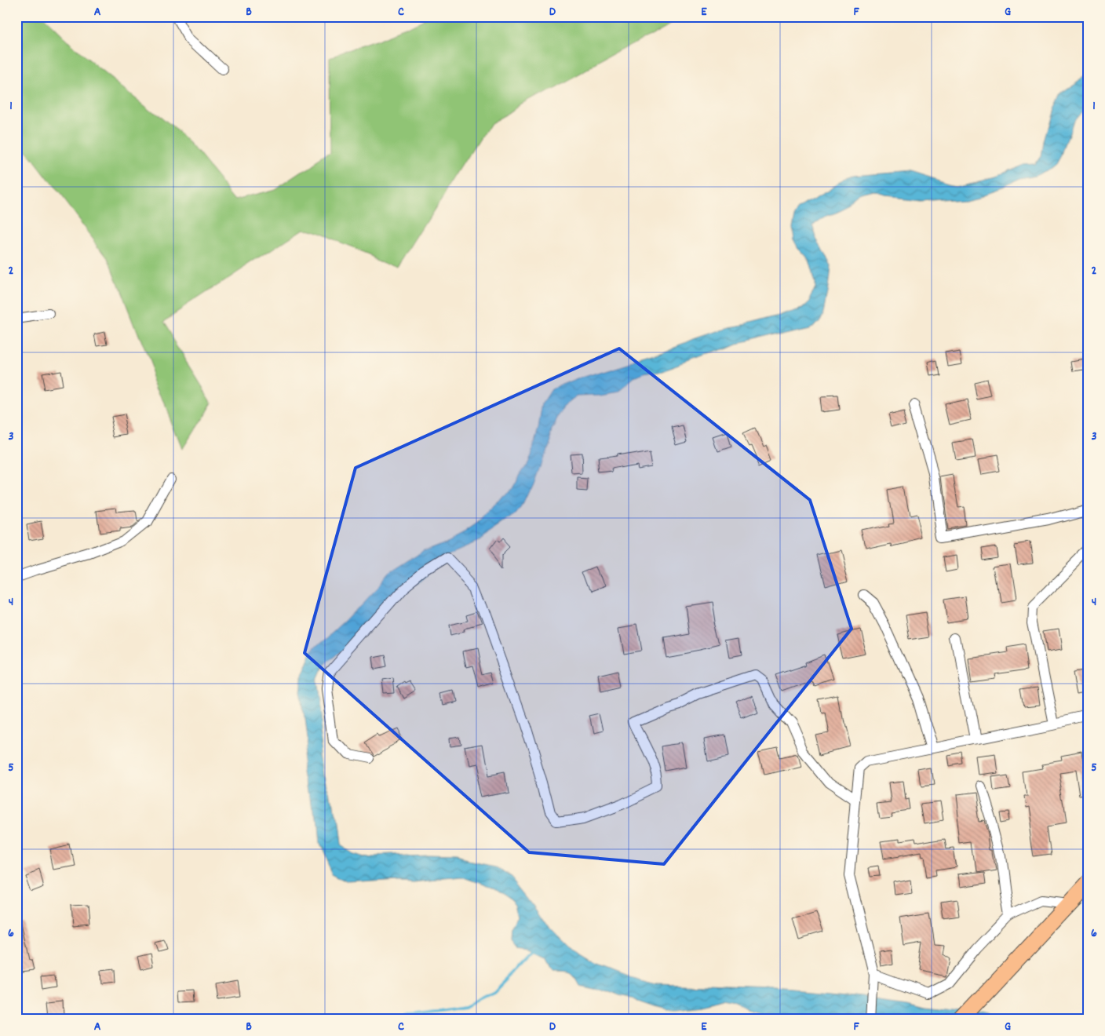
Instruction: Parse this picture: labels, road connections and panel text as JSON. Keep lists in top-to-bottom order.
{
  "grid": {
    "columns": [
      "A",
      "B",
      "C",
      "D",
      "E",
      "F",
      "G"
    ],
    "rows": [
      "1",
      "2",
      "3",
      "4",
      "5",
      "6"
    ]
  }
}
